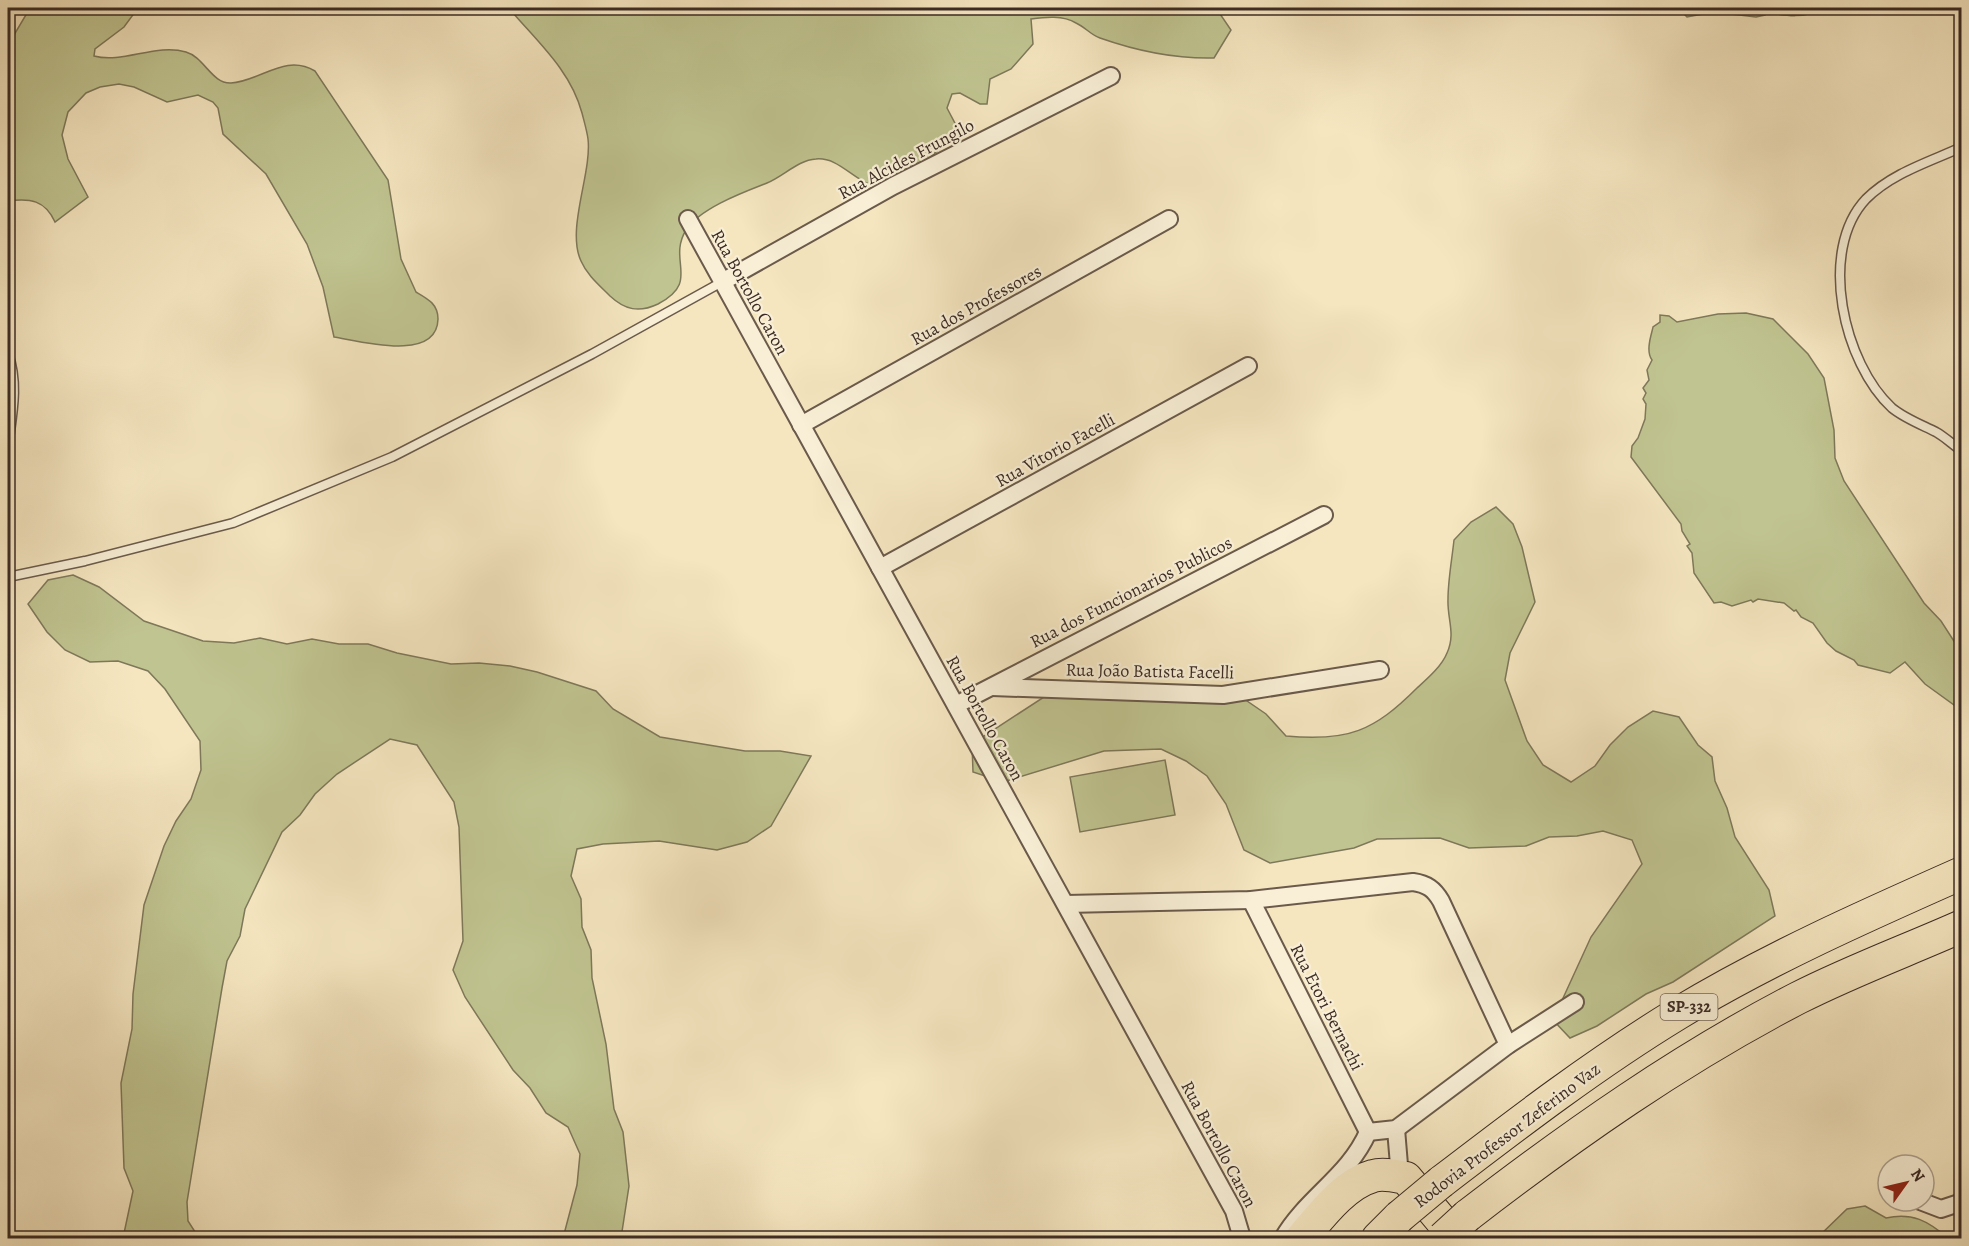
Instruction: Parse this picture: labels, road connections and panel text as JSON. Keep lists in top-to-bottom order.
{
  "streets": {
    "highway": ["SP-332", "Rodovia Professor Zeferino Vaz"],
    "street": [
      "Rua Alcides Frungilo",
      "Rua Bortollo Caron",
      "Rua dos Professores",
      "Rua Vitorio Facelli",
      "Rua dos Funcionarios Publicos",
      "Rua João Batista Facelli",
      "Rua Etori Bernachi"
    ]
  },
  "crossings": [
    ["Rua Alcides Frungilo", "Rua Bortollo Caron"],
    ["Rua Bortollo Caron", "Rua dos Professores"],
    ["Rua Bortollo Caron", "Rua Vitorio Facelli"],
    ["Rua Bortollo Caron", "Rua dos Funcionarios Publicos"],
    ["Rua dos Funcionarios Publicos", "Rua João Batista Facelli"]
  ],
  "north": "top right"
}
